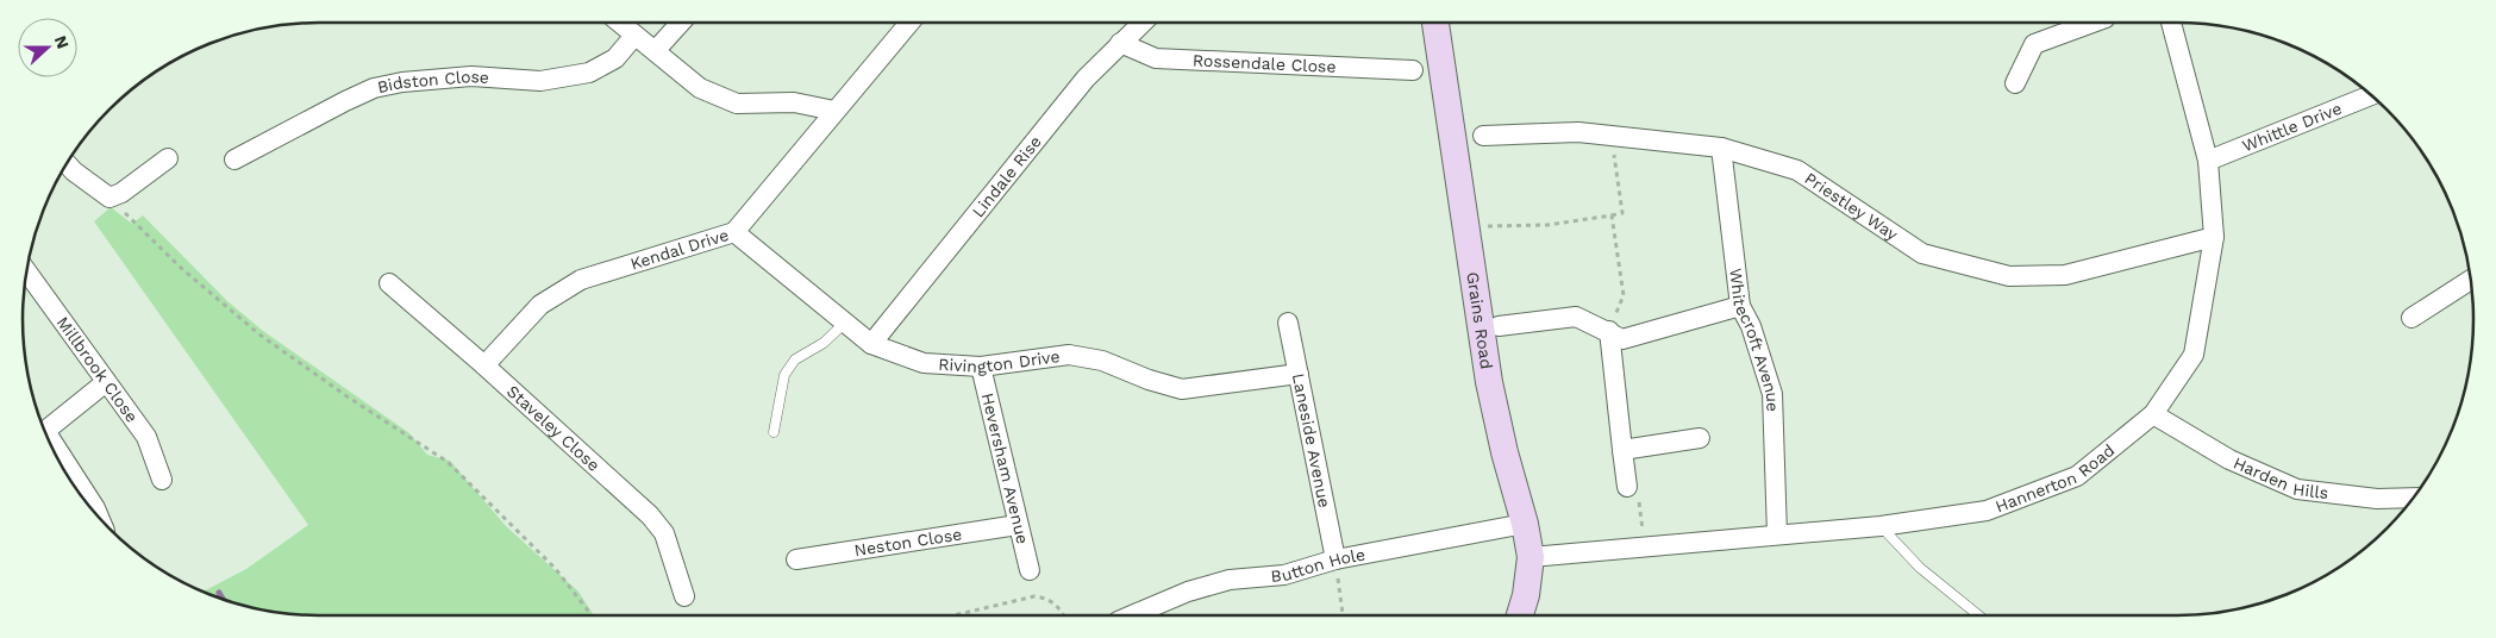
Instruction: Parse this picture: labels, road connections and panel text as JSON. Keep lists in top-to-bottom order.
{
  "streets": {
    "street": [
      "Rossendale Close",
      "Bidston Close",
      "Whittle Drive",
      "Lindale Rise",
      "Priestley Way",
      "Kendal Drive",
      "Grains Road",
      "Whitecroft Avenue",
      "Rivington Drive",
      "Millbrook Close",
      "Staveley Close",
      "Laneside Avenue",
      "Heversham Avenue",
      "Hannerton Road",
      "Harden Hills",
      "Neston Close",
      "Button Hole"
    ]
  },
  "crossings": [
    ["Rossendale Close", "Lindale Rise"],
    ["Whittle Drive", "Hannerton Road"],
    ["Lindale Rise", "Rivington Drive"],
    ["Priestley Way", "Whitecroft Avenue"],
    ["Priestley Way", "Hannerton Road"],
    ["Kendal Drive", "Rivington Drive"],
    ["Kendal Drive", "Staveley Close"],
    ["Grains Road", "Hannerton Road"],
    ["Grains Road", "Button Hole"],
    ["Whitecroft Avenue", "Hannerton Road"],
    ["Rivington Drive", "Laneside Avenue"],
    ["Rivington Drive", "Heversham Avenue"],
    ["Laneside Avenue", "Button Hole"],
    ["Heversham Avenue", "Neston Close"],
    ["Hannerton Road", "Harden Hills"]
  ],
  "north": "right"
}
